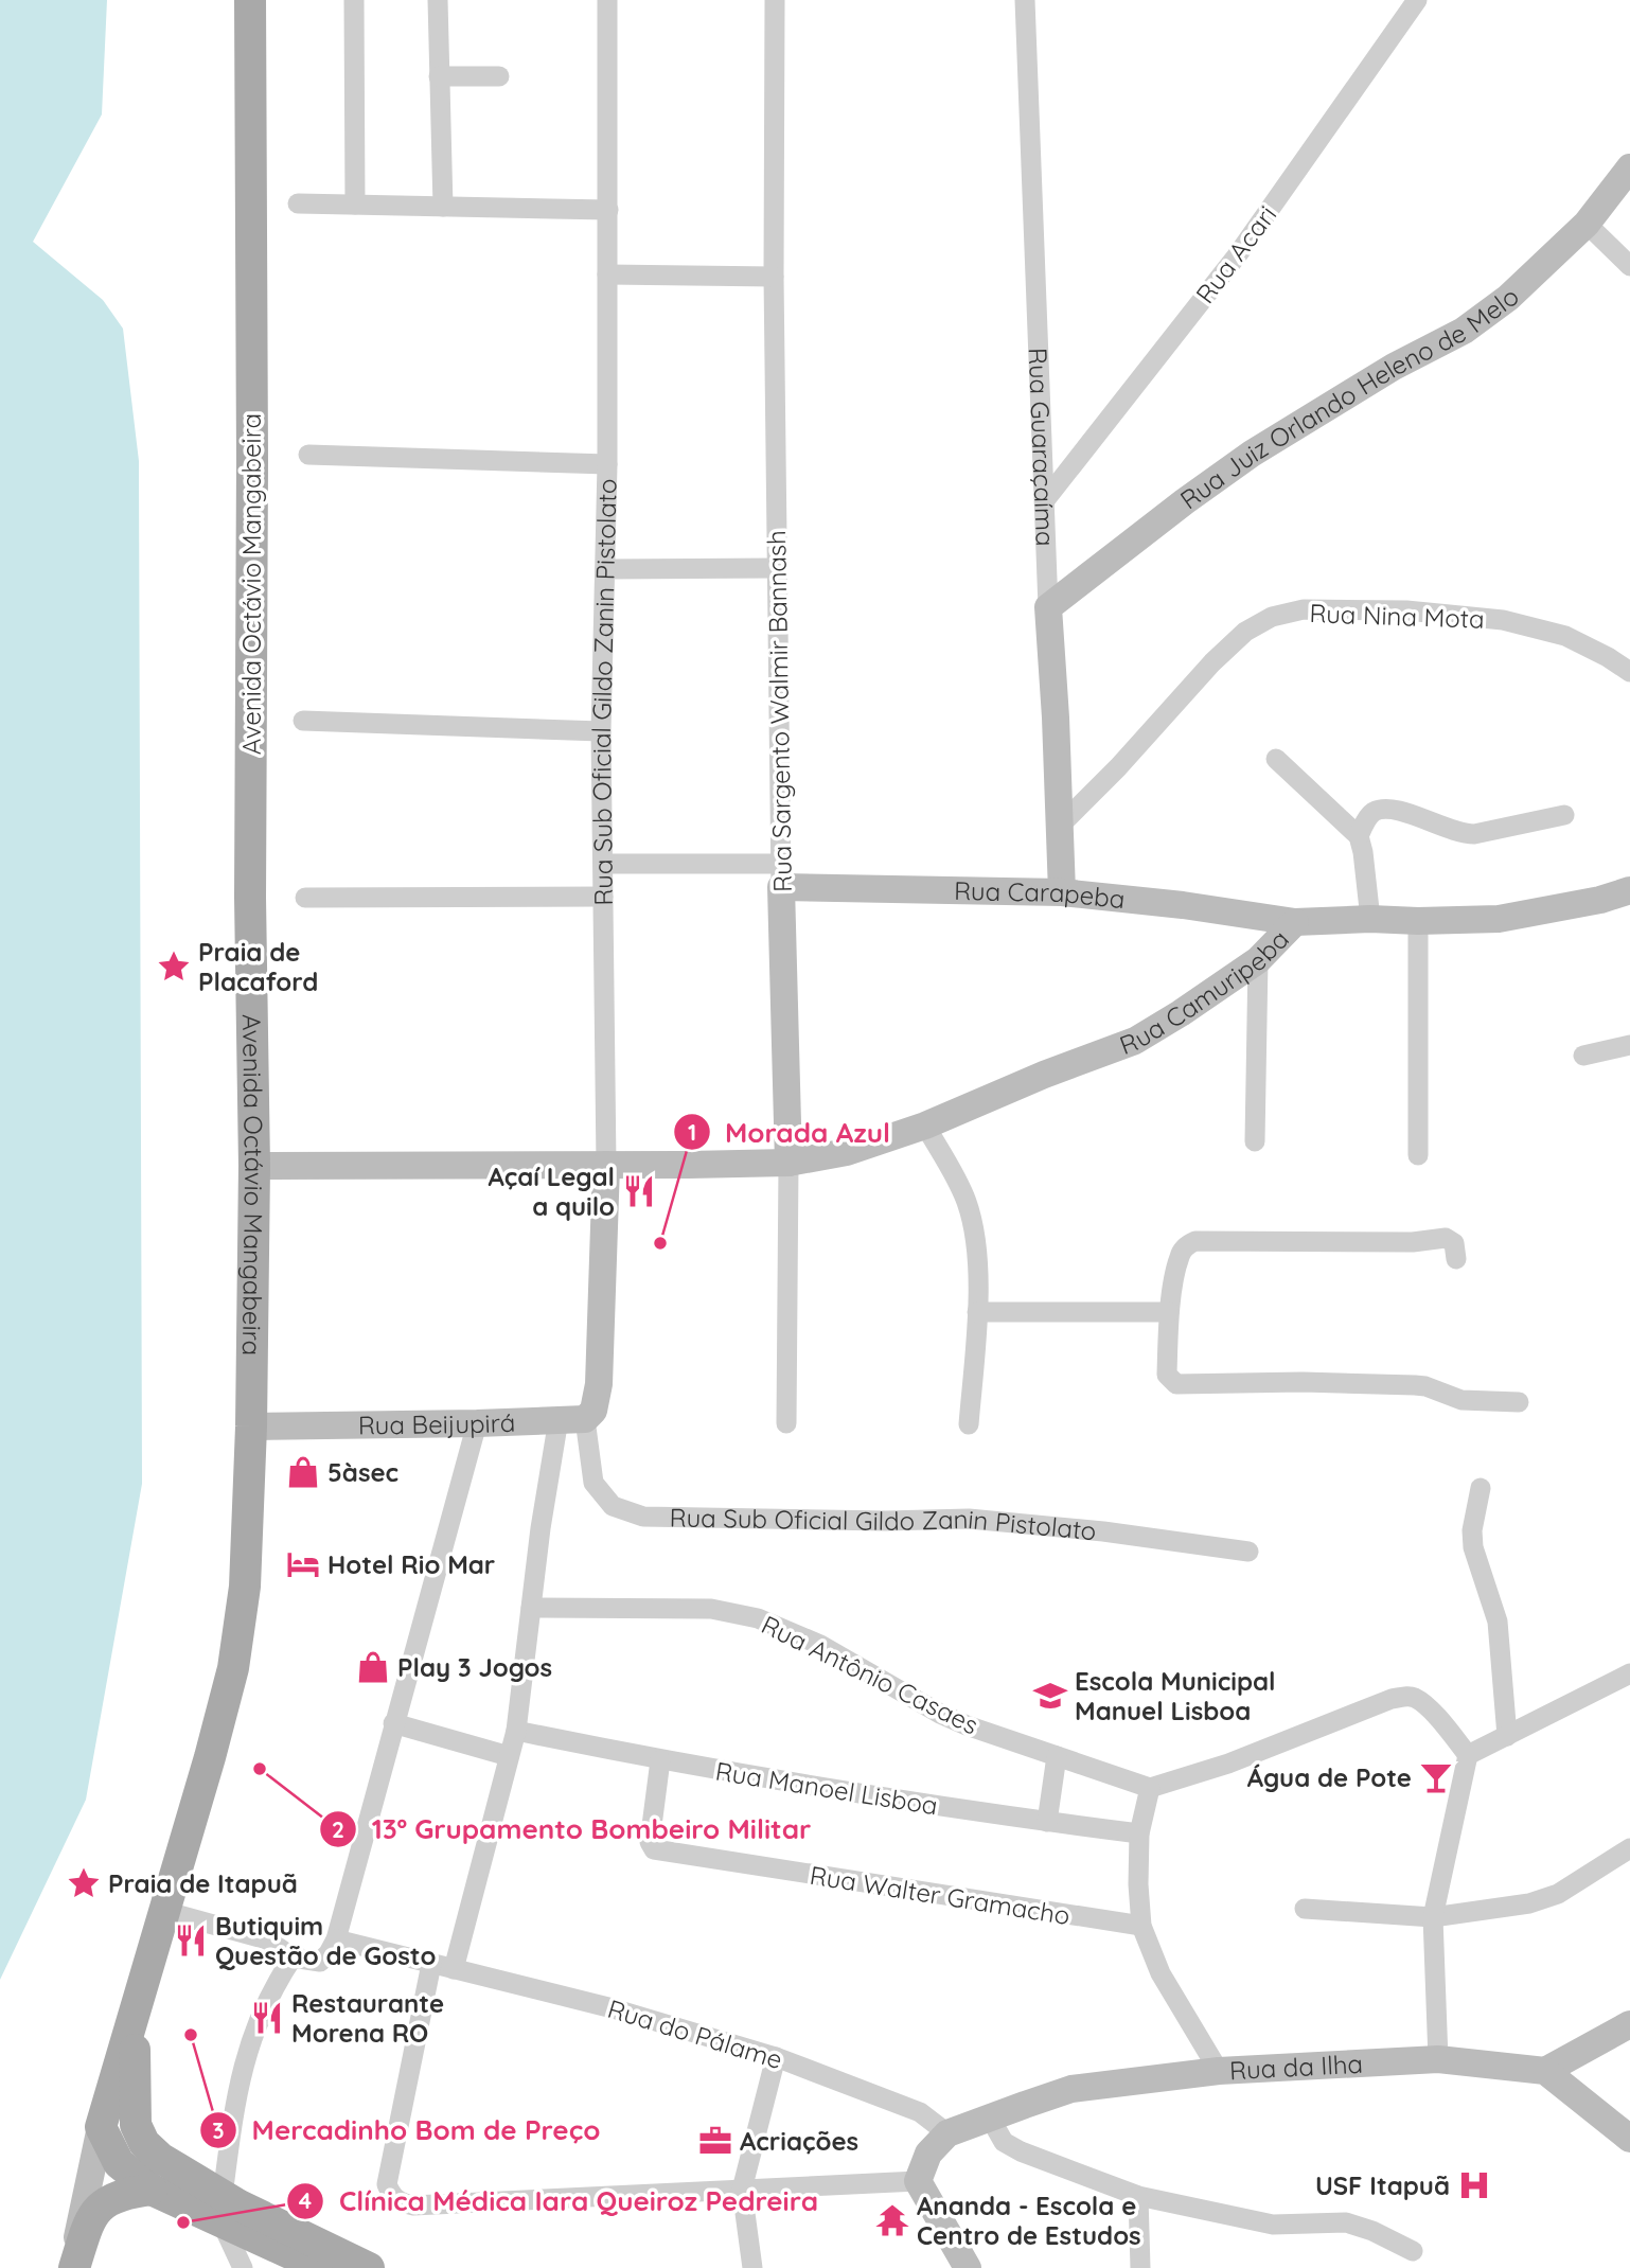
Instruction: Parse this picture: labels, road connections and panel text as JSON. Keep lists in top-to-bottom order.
{
  "streets": {
    "main road": [
      "Rua Juiz Orlando Heleno de Melo",
      "Rua Guaraçaíma",
      "Avenida Octávio Mangabeira",
      "Rua Sub Oficial Gildo Zanin Pistolato",
      "Rua Sargento Walmir Bannash",
      "Rua Carapeba",
      "Rua Camuripeba",
      "Rua Beijupirá",
      "Rua da Ilha"
    ],
    "street": [
      "Rua Acari",
      "Rua Nina Mota",
      "Rua Antônio Casaes",
      "Rua Manoel Lisboa",
      "Rua Walter Gramacho",
      "Rua do Pálame"
    ]
  },
  "crossings": [
    ["Rua Acari", "Rua Guaraçaíma"],
    ["Rua Juiz Orlando Heleno de Melo", "Rua Guaraçaíma"],
    ["Rua Guaraçaíma", "Rua Nina Mota"],
    ["Rua Guaraçaíma", "Rua Carapeba"],
    ["Avenida Octávio Mangabeira", "Rua Camuripeba"],
    ["Avenida Octávio Mangabeira", "Rua Beijupirá"],
    ["Rua Sub Oficial Gildo Zanin Pistolato", "Rua Carapeba"],
    ["Rua Sub Oficial Gildo Zanin Pistolato", "Rua Camuripeba"],
    ["Rua Sub Oficial Gildo Zanin Pistolato", "Rua Beijupirá"],
    ["Rua Sargento Walmir Bannash", "Rua Carapeba"],
    ["Rua Sargento Walmir Bannash", "Rua Camuripeba"],
    ["Rua Carapeba", "Rua Camuripeba"],
    ["Rua Manoel Lisboa", "Rua Walter Gramacho"],
    ["Rua do Pálame", "Rua da Ilha"]
  ],
  "places": {
    "place": ["Praia de Placaford", "Praia de Itapuã"],
    "restaurant": ["Açaí Legal a quilo", "Butiquim Questão de Gosto", "Restaurante Morena RO"],
    "other": [
      "Morada Azul",
      "13º Grupamento Bombeiro Militar",
      "Mercadinho Bom de Preço",
      "Clínica Médica Iara Queiroz Pedreira"
    ],
    "shop": ["5àsec", "Play 3 Jogos"],
    "hotel": ["Hotel Rio Mar"],
    "school or university": ["Escola Municipal Manuel Lisboa"],
    "bar": ["Água de Pote"],
    "office": ["Acriações"],
    "hospital": ["USF Itapuã"],
    "temple": ["Ananda - Escola e Centro de Estudos"]
  }
}
